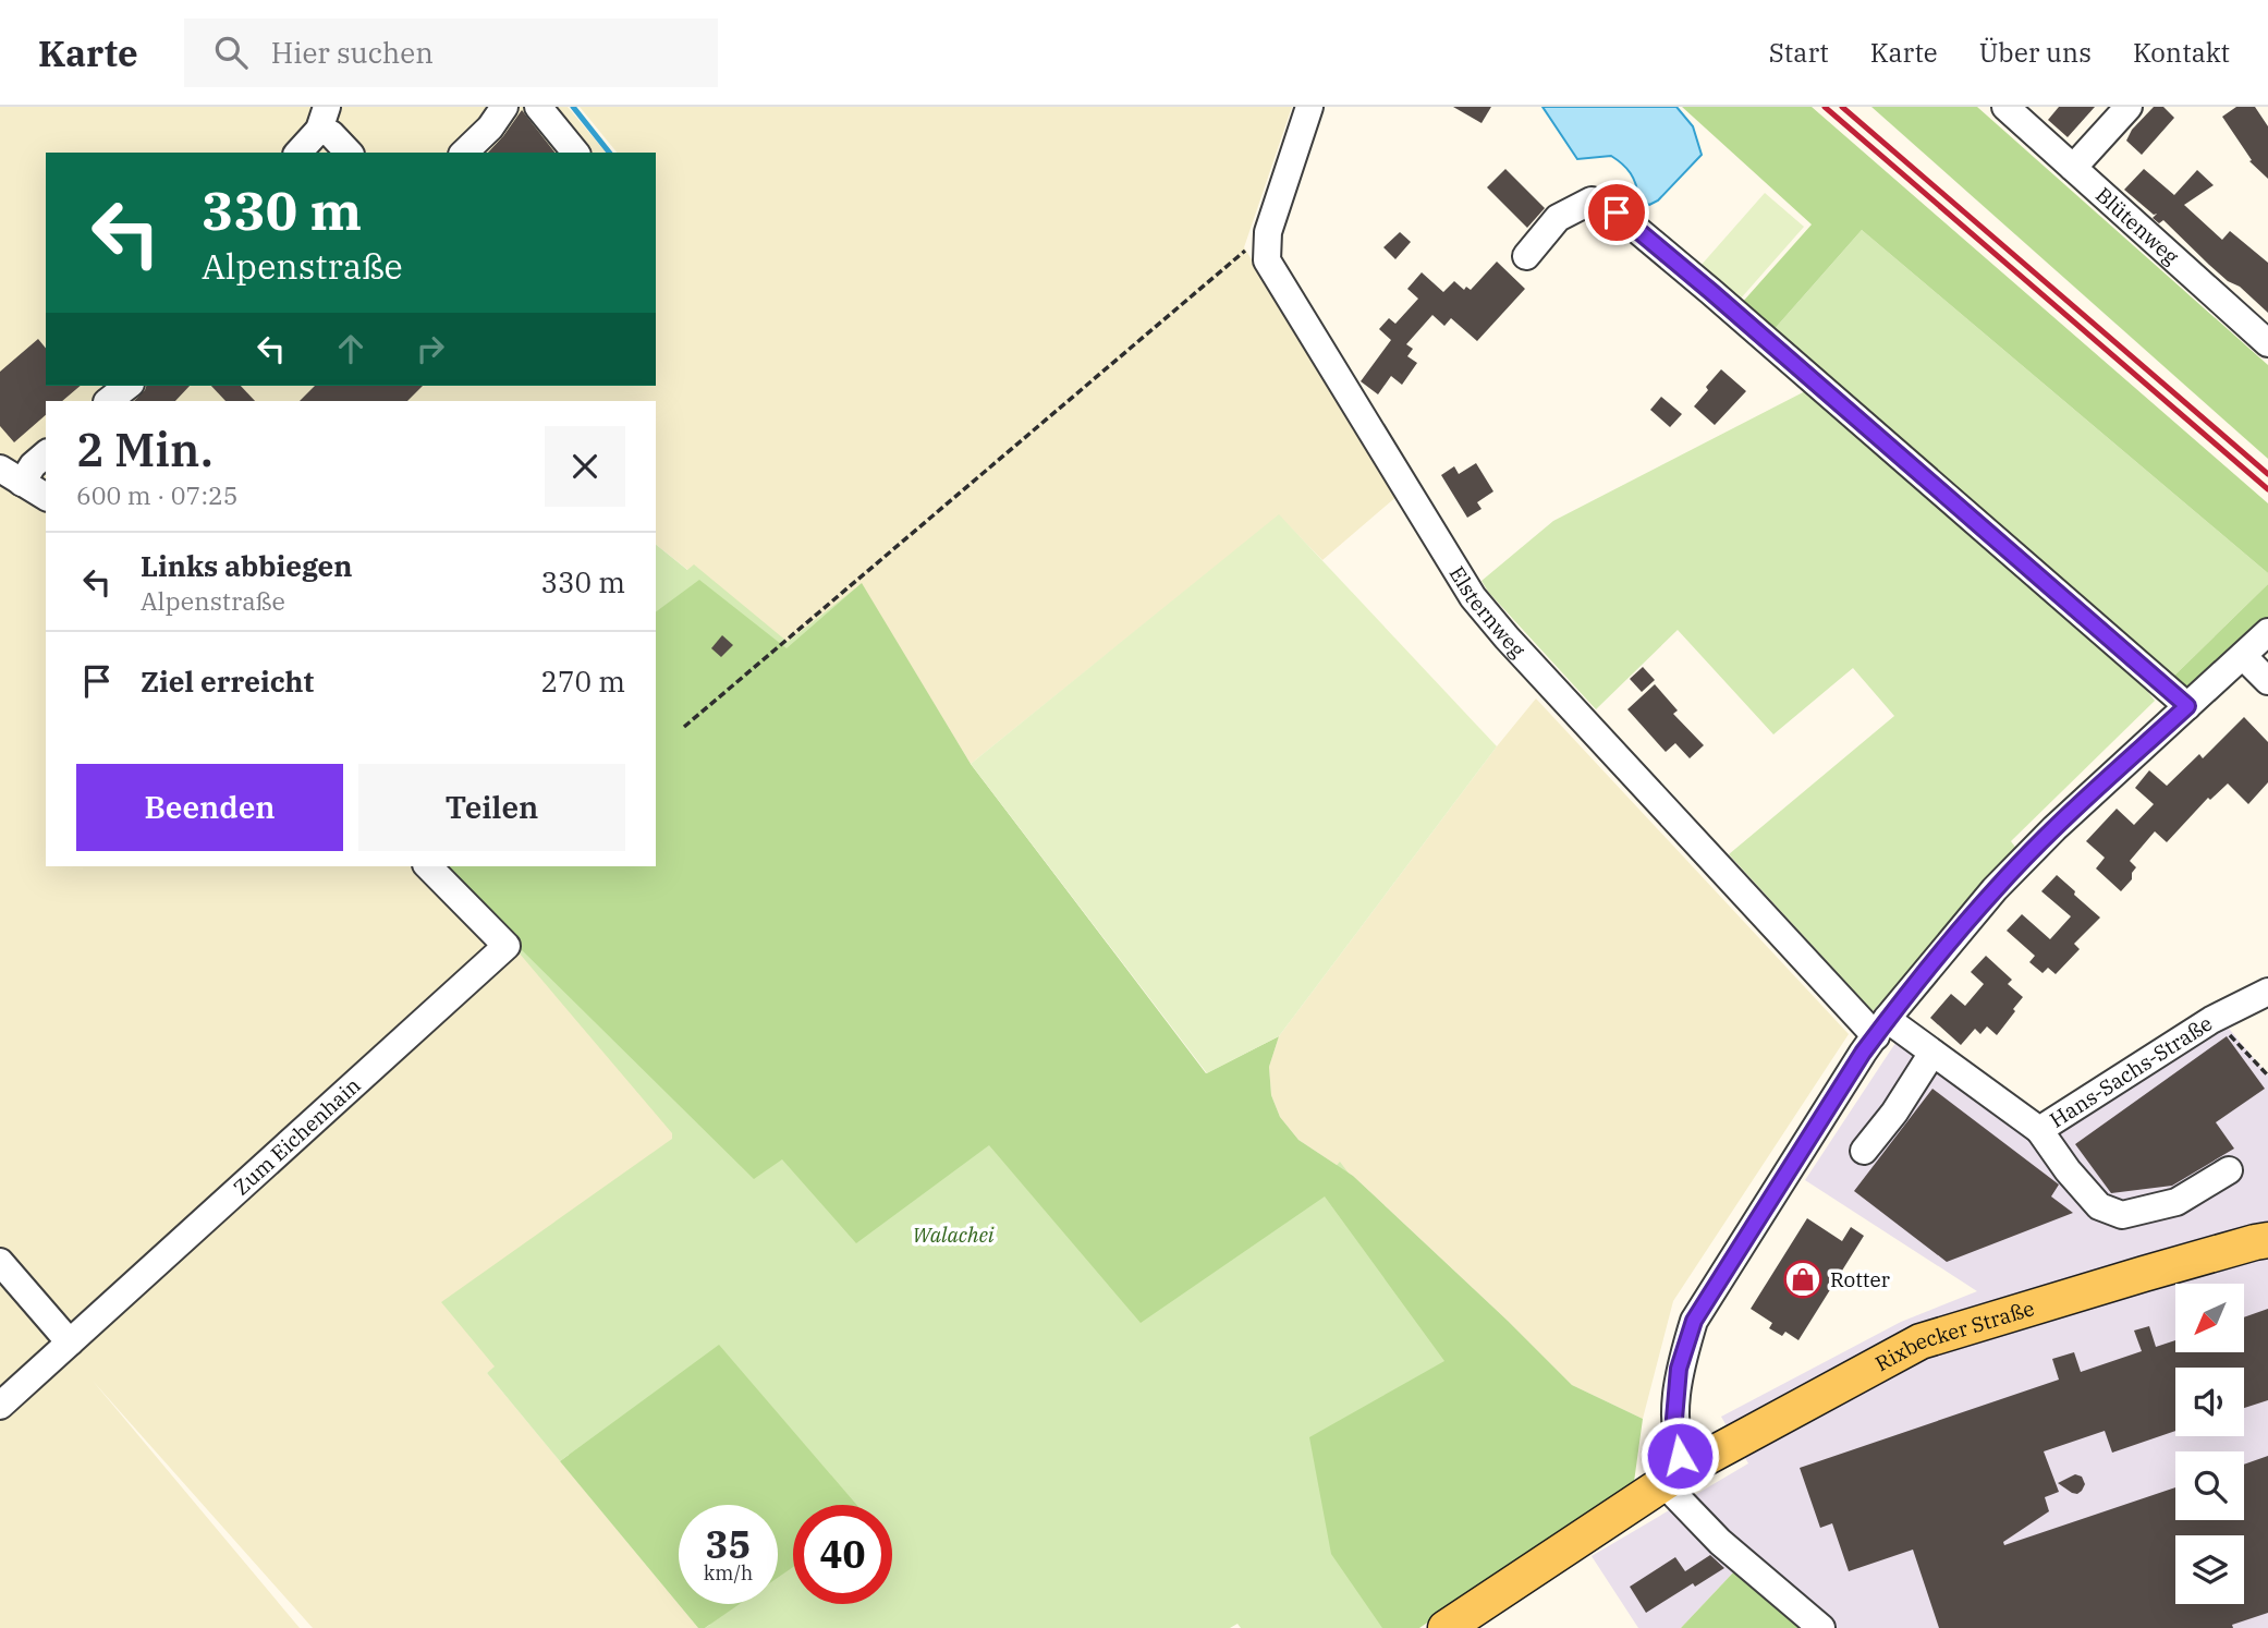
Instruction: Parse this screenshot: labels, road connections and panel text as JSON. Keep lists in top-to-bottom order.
{
  "streets": {
    "main road": ["Rixbecker Straße"],
    "street": [
      "Blütenweg",
      "Elsternweg",
      "Hans-Sachs-Straße",
      "Zum Eichenhain"
    ]
  },
  "crossings": [
    ["Elsternweg", "Hans-Sachs-Straße"]
  ],
  "parks": ["Walachei"],
  "places": {
    "shop": ["Rotter"]
  },
  "north": "bottom left",
  "page": {
    "header": "Karte",
    "search": "Hier suchen",
    "nav": [
      "Start",
      "Karte",
      "Über uns",
      "Kontakt"
    ],
    "turn": ["330 m", "Alpenstraße"],
    "heading": ["2 Min.", "600 m · 07:25"],
    "list": [
      {
        "name": "Links abbiegen",
        "note": "Alpenstraße",
        "value": "330 m"
      },
      {
        "name": "Ziel erreicht",
        "value": "270 m"
      }
    ],
    "buttons": ["Beenden", "Teilen"],
    "speed": "35 km/h",
    "limit": "40"
  }
}
